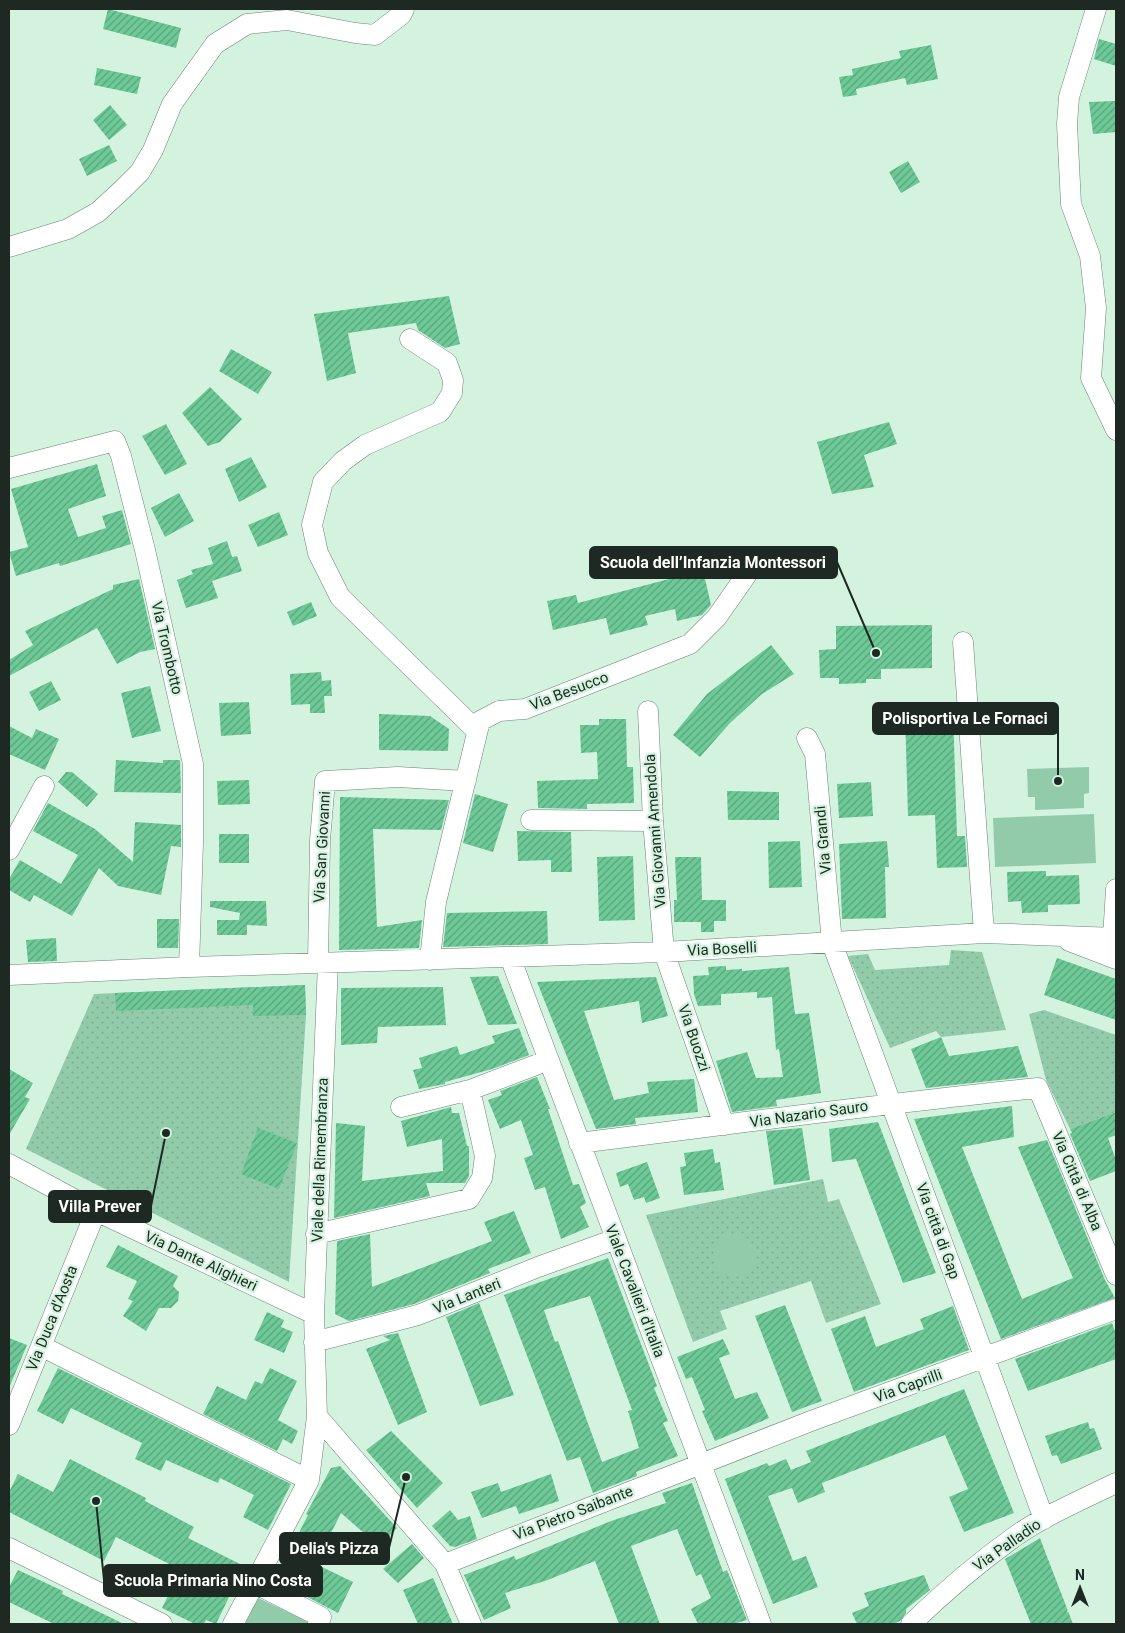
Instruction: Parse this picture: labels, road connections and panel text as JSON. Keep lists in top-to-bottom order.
{
  "streets": {
    "street": [
      "Via Trombotto",
      "Via Besucco",
      "Via Giovanni Amendola",
      "Via Grandi",
      "Via San Giovanni",
      "Via Boselli",
      "Via Buozzi",
      "Via Nazario Sauro",
      "Viale della Rimembranza",
      "Via Città di Alba",
      "Via città di Gap",
      "Via Dante Alighieri",
      "Viale Cavalieri d'Italia",
      "Via Lanteri",
      "Via Duca d'Aosta",
      "Via Caprilli",
      "Via Pietro Saibante",
      "Via Palladio"
    ]
  },
  "crossings": [
    ["Via Giovanni Amendola", "Via Boselli"],
    ["Via Giovanni Amendola", "Via Buozzi"],
    ["Via Grandi", "Via Boselli"],
    ["Via Grandi", "Via città di Gap"],
    ["Via San Giovanni", "Via Boselli"],
    ["Via San Giovanni", "Viale della Rimembranza"],
    ["Via Boselli", "Via Buozzi"],
    ["Via Boselli", "Viale della Rimembranza"],
    ["Via Boselli", "Via città di Gap"],
    ["Via Boselli", "Viale Cavalieri d'Italia"],
    ["Via Buozzi", "Via Nazario Sauro"],
    ["Via Nazario Sauro", "Via Città di Alba"],
    ["Via Nazario Sauro", "Via città di Gap"],
    ["Via Nazario Sauro", "Viale Cavalieri d'Italia"],
    ["Viale della Rimembranza", "Via Dante Alighieri"],
    ["Viale della Rimembranza", "Via Lanteri"],
    ["Via città di Gap", "Via Caprilli"],
    ["Via città di Gap", "Via Palladio"],
    ["Via Dante Alighieri", "Via Duca d'Aosta"],
    ["Viale Cavalieri d'Italia", "Via Lanteri"],
    ["Viale Cavalieri d'Italia", "Via Caprilli"],
    ["Viale Cavalieri d'Italia", "Via Pietro Saibante"],
    ["Via Caprilli", "Via Pietro Saibante"]
  ],
  "places": [
    "Scuola dell’Infanzia Montessori",
    "Polisportiva Le Fornaci",
    "Villa Prever",
    "Delia's Pizza",
    "Scuola Primaria Nino Costa"
  ],
  "north": "top"
}
